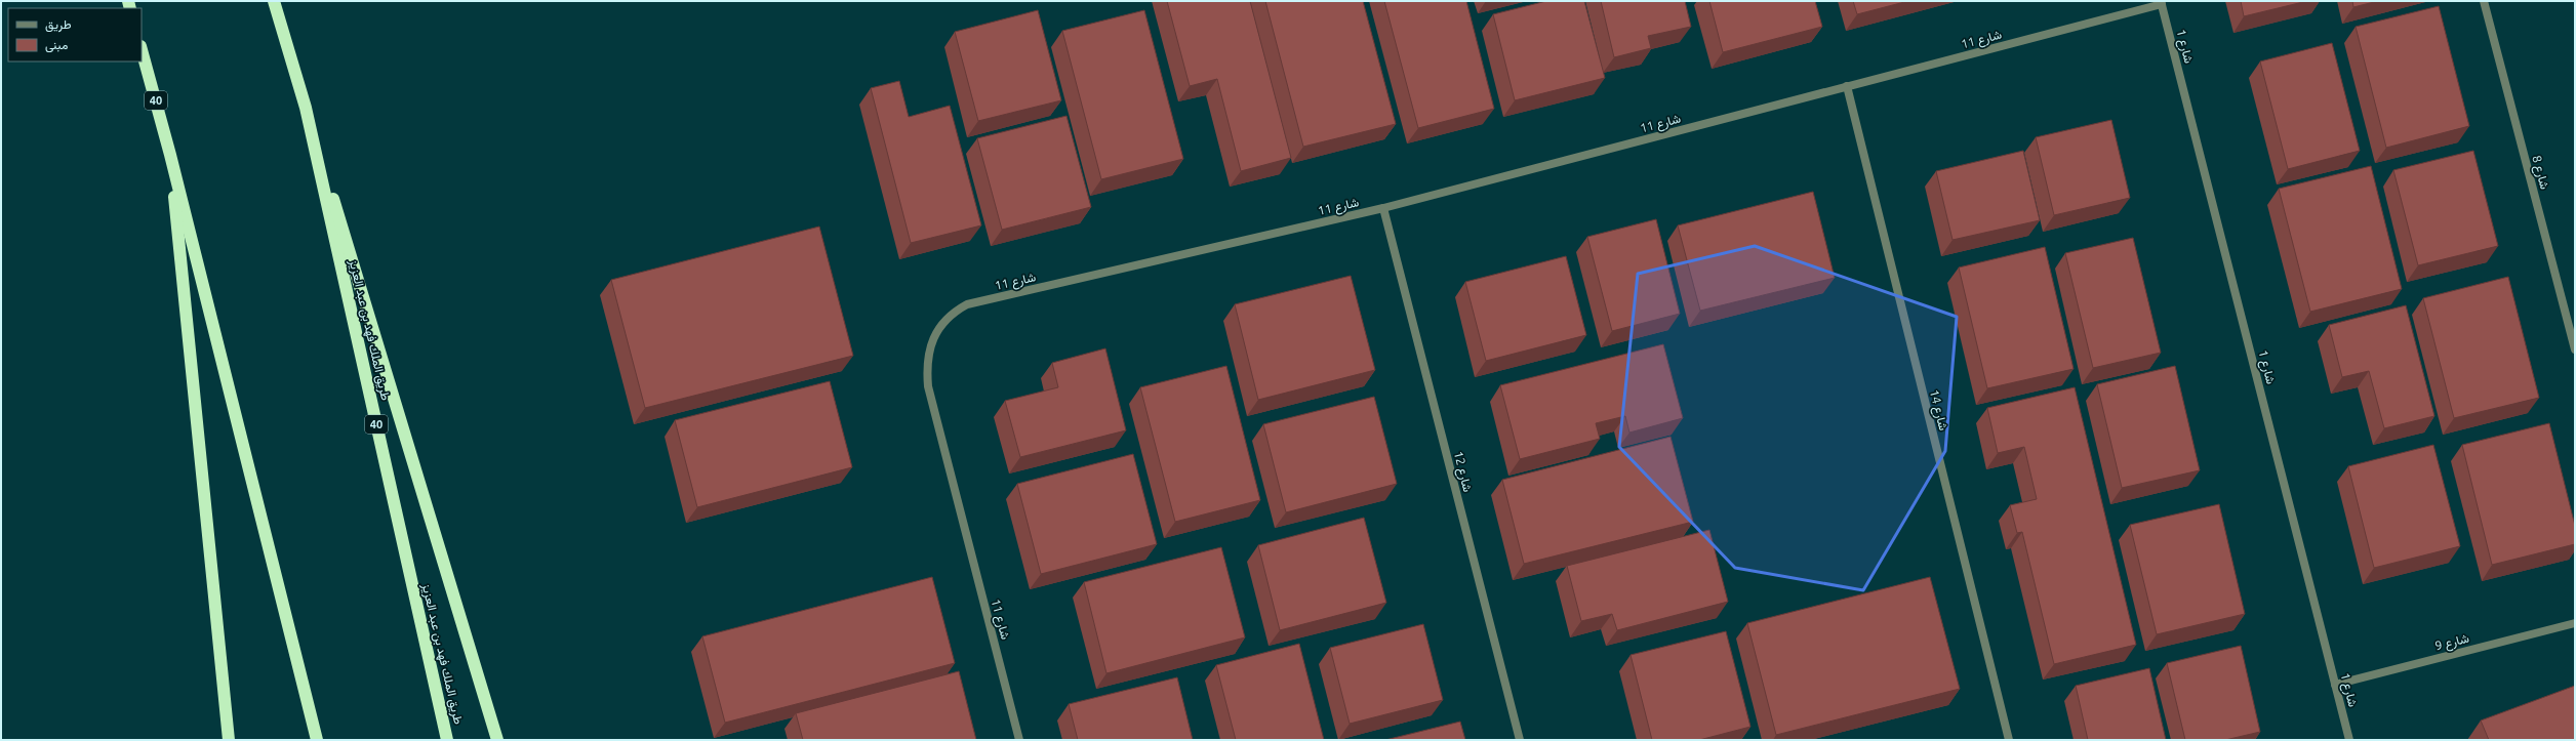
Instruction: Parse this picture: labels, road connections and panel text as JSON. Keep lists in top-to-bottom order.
{
  "streets": {
    "highway": ["40", "طريق الملك فهد بن عبد العزيز"],
    "street": [
      "شارع 11",
      "شارع 1",
      "شارع 8",
      "شارع 14",
      "شارع 12",
      "شارع 9"
    ]
  },
  "crossings": [
    ["شارع 11", "شارع 1"],
    ["شارع 11", "شارع 14"],
    ["شارع 11", "شارع 12"],
    ["شارع 1", "شارع 9"]
  ],
  "legend": ["طريق", "مبنى"]
}
